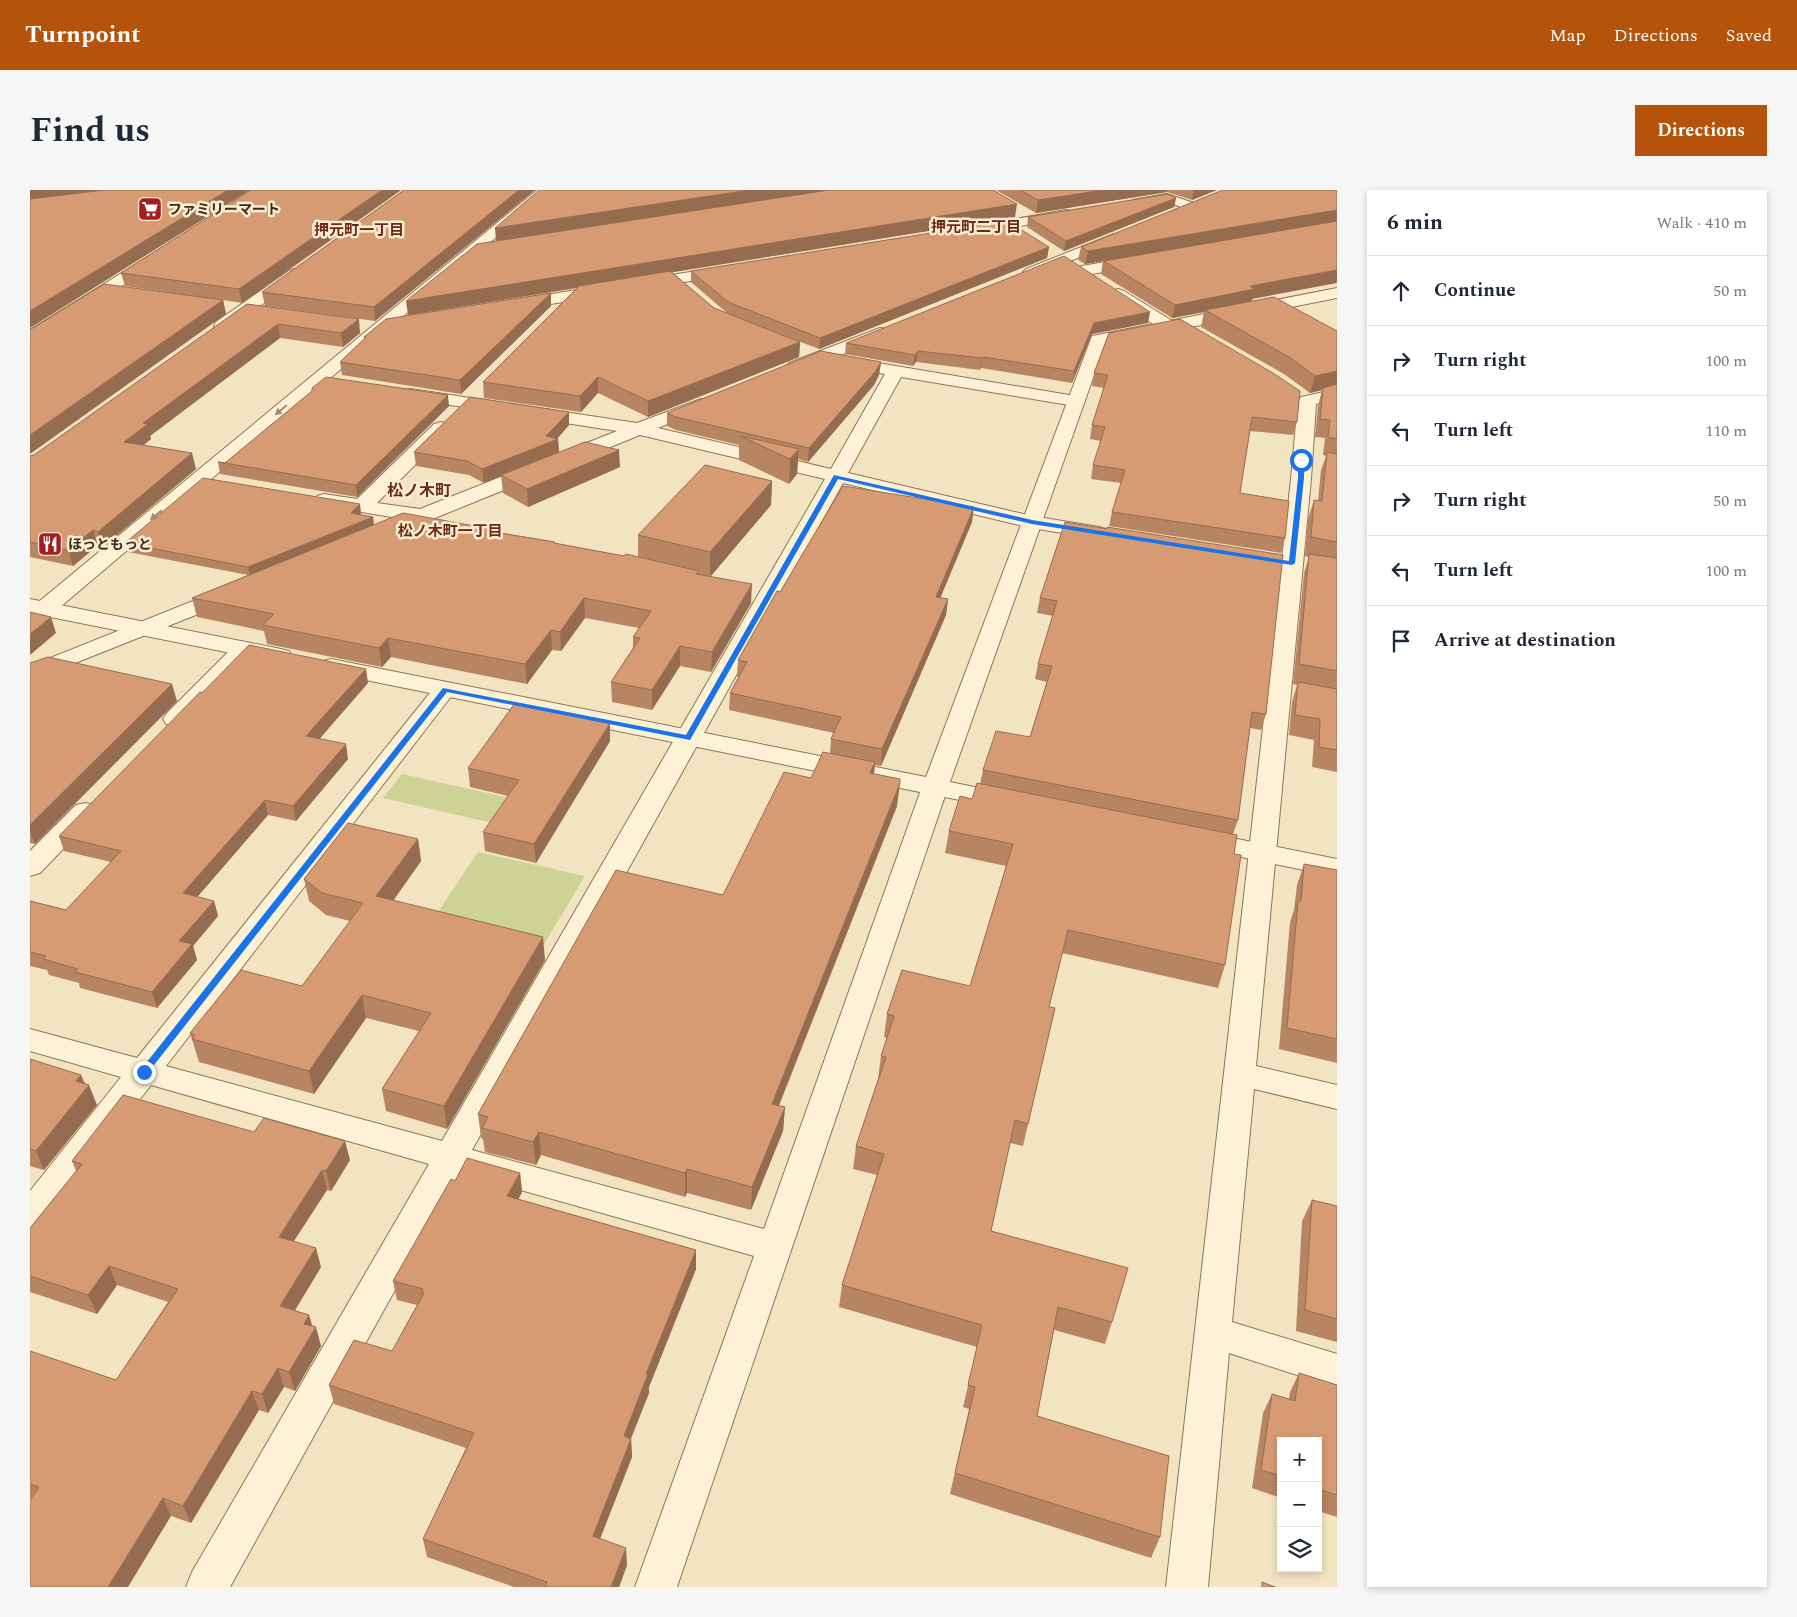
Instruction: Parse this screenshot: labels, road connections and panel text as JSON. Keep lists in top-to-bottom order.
{
  "districts": [
    "押元町二丁目",
    "押元町一丁目",
    "松ノ木町",
    "松ノ木町一丁目"
  ],
  "places": {
    "supermarket": ["ファミリーマート"],
    "restaurant": ["ほっともっと"]
  },
  "page": {
    "header": "Turnpoint",
    "nav": ["Map", "Directions", "Saved"],
    "title": "Find us",
    "buttons": "Directions",
    "heading": ["6 min", "Walk · 410 m"],
    "list": [
      ["Continue", "50 m"],
      ["Turn right", "100 m"],
      ["Turn left", "110 m"],
      ["Turn right", "50 m"],
      ["Turn left", "100 m"],
      "Arrive at destination"
    ],
    "map_buttons": ["+", "−"]
  }
}
